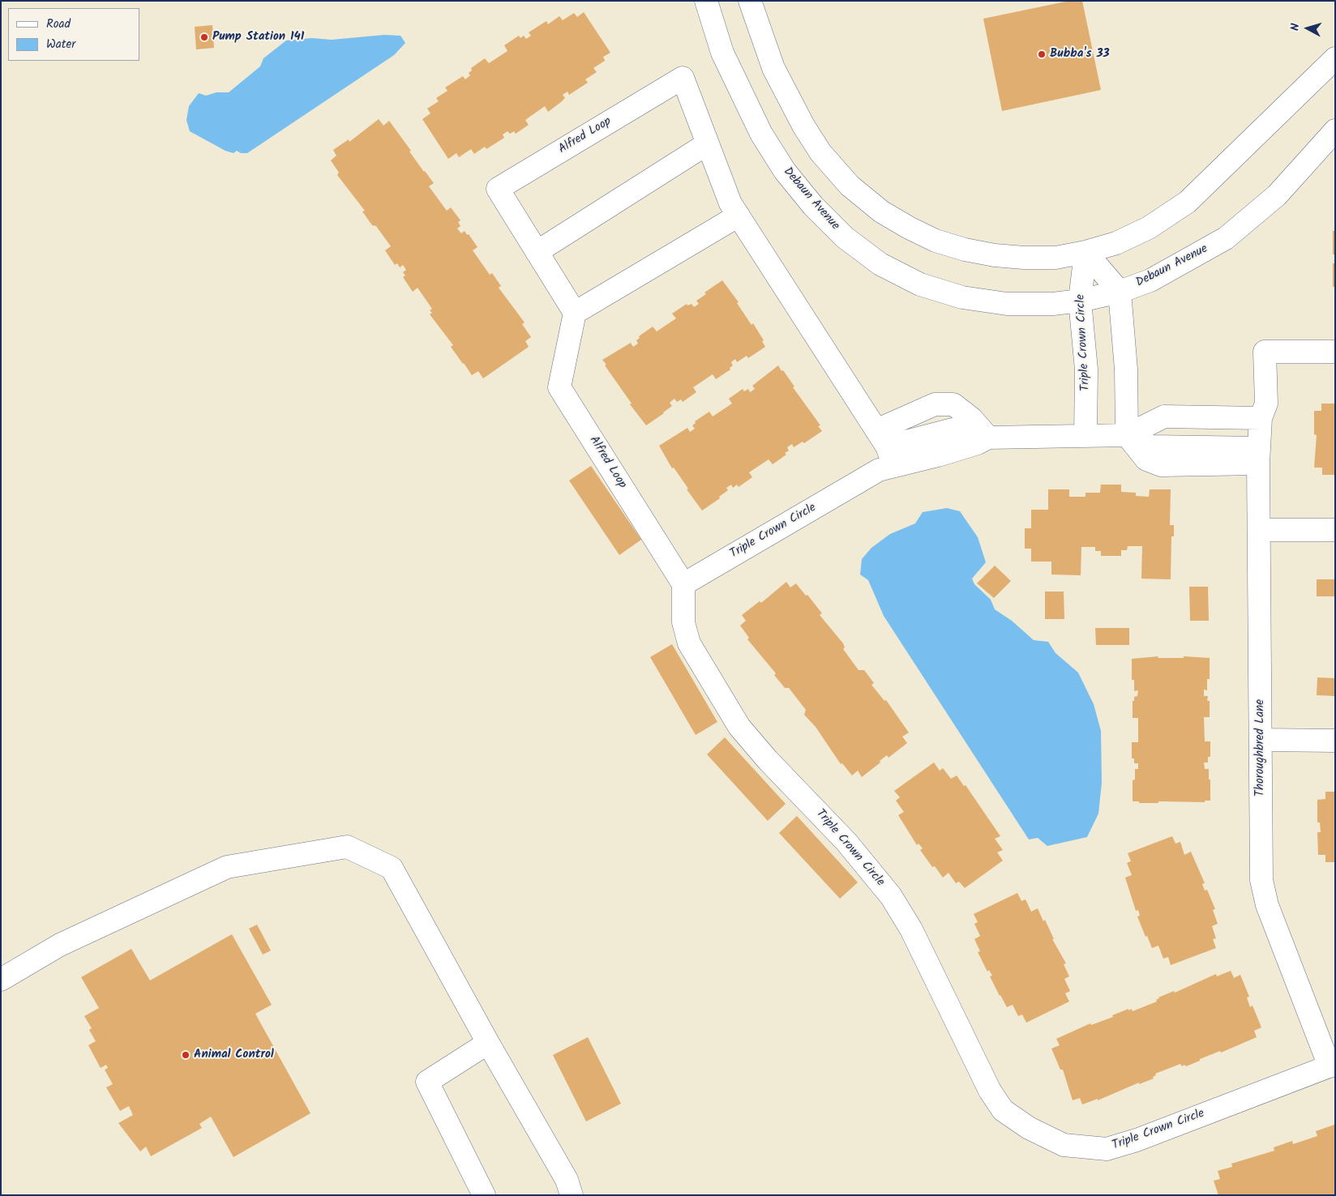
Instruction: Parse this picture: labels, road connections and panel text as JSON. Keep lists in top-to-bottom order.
{
  "streets": {
    "street": [
      "Alfred Loop",
      "Debaun Avenue",
      "Triple Crown Circle",
      "Thoroughbred Lane"
    ]
  },
  "crossings": [
    ["Alfred Loop", "Triple Crown Circle"],
    ["Debaun Avenue", "Triple Crown Circle"],
    ["Triple Crown Circle", "Thoroughbred Lane"]
  ],
  "places": ["Pump Station 141", "Bubba's 33", "Animal Control"],
  "legend": ["Road", "Water"],
  "north": "left"
}
